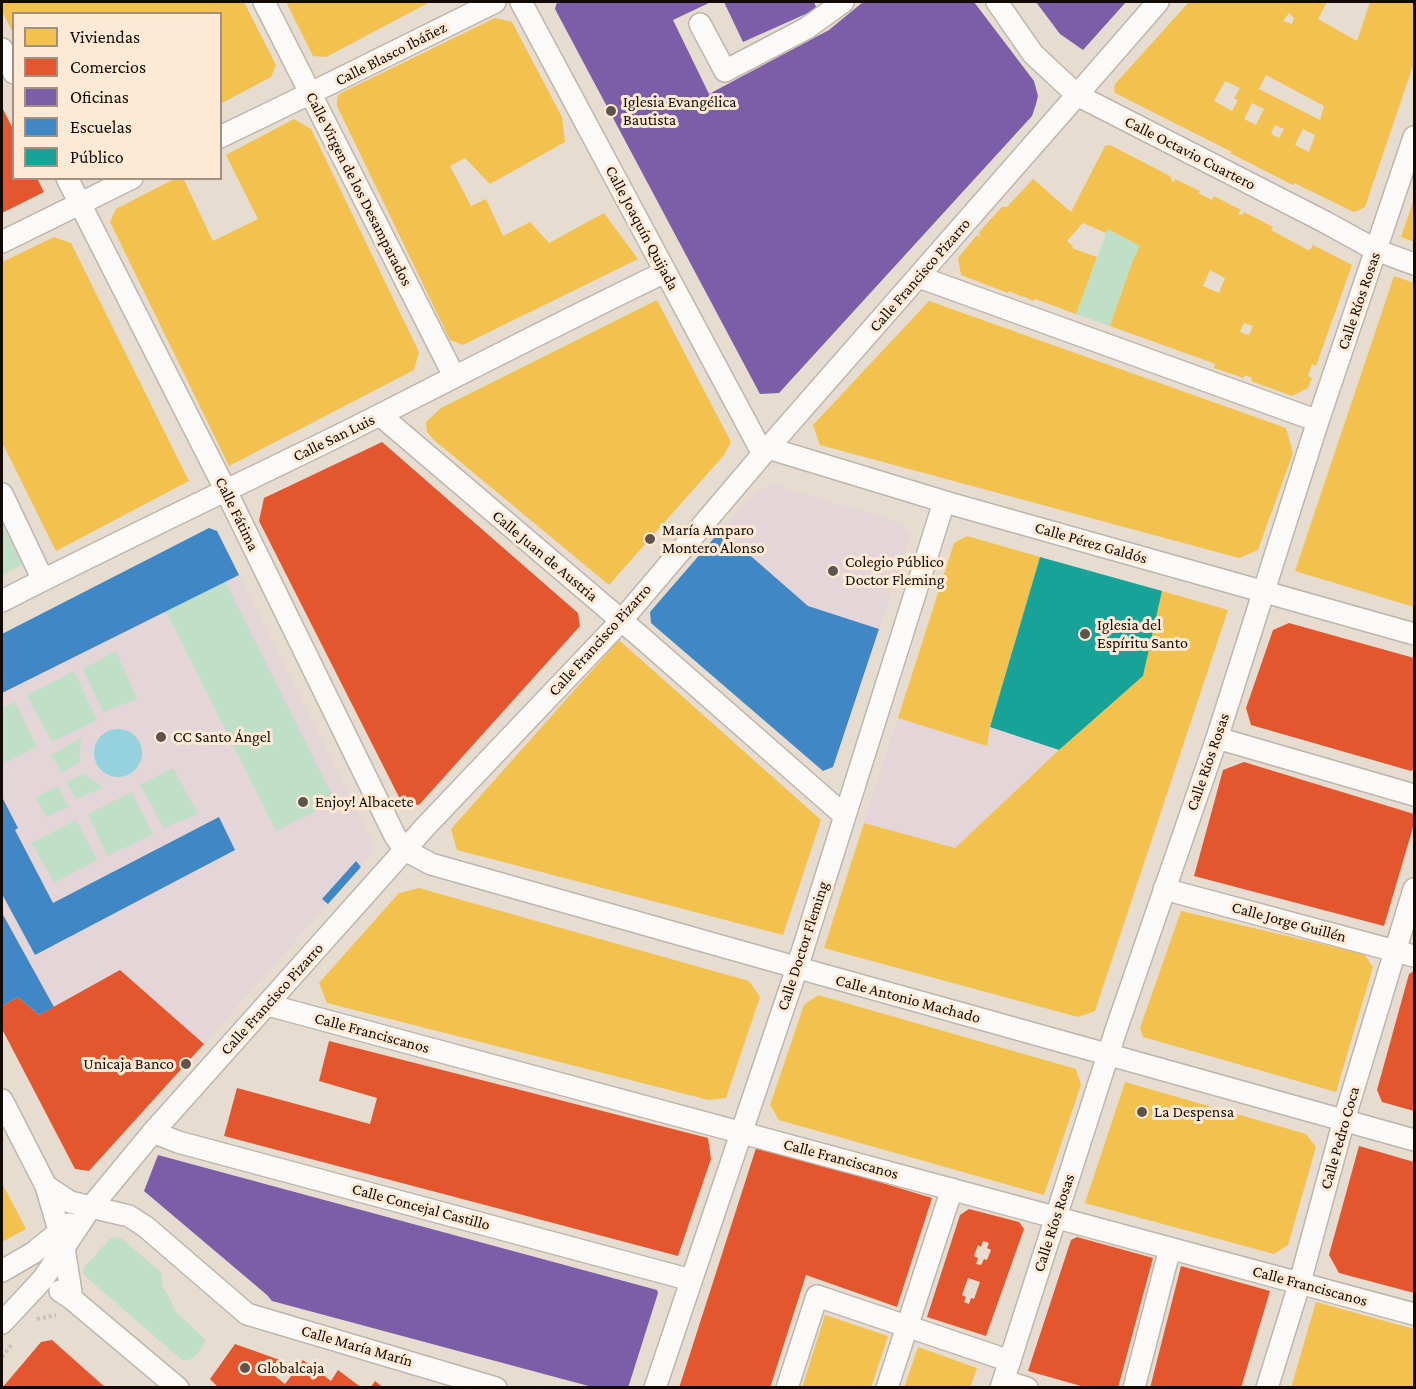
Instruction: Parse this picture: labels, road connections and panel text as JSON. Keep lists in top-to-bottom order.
{
  "streets": {
    "street": [
      "Calle Blasco Ibáñez",
      "Calle Octavio Cuartero",
      "Calle Virgen de los Desamparados",
      "Calle Joaquín Quijada",
      "Calle Francisco Pizarro",
      "Calle Ríos Rosas",
      "Calle San Luis",
      "Calle Fátima",
      "Calle Pérez Galdós",
      "Calle Juan de Austria",
      "Calle Jorge Guillén",
      "Calle Doctor Fleming",
      "Calle Antonio Machado",
      "Calle Franciscanos",
      "Calle Pedro Coca",
      "Calle Concejal Castillo",
      "Calle María Marín"
    ]
  },
  "crossings": [
    ["Calle Blasco Ibáñez", "Calle Virgen de los Desamparados"],
    ["Calle Octavio Cuartero", "Calle Francisco Pizarro"],
    ["Calle Octavio Cuartero", "Calle Ríos Rosas"],
    ["Calle Virgen de los Desamparados", "Calle San Luis"],
    ["Calle Joaquín Quijada", "Calle Francisco Pizarro"],
    ["Calle Joaquín Quijada", "Calle San Luis"],
    ["Calle Joaquín Quijada", "Calle Pérez Galdós"],
    ["Calle Francisco Pizarro", "Calle Fátima"],
    ["Calle Francisco Pizarro", "Calle Pérez Galdós"],
    ["Calle Francisco Pizarro", "Calle Juan de Austria"],
    ["Calle Francisco Pizarro", "Calle Antonio Machado"],
    ["Calle Francisco Pizarro", "Calle Franciscanos"],
    ["Calle Francisco Pizarro", "Calle Concejal Castillo"],
    ["Calle Francisco Pizarro", "Calle María Marín"],
    ["Calle Ríos Rosas", "Calle Pérez Galdós"],
    ["Calle Ríos Rosas", "Calle Jorge Guillén"],
    ["Calle Ríos Rosas", "Calle Antonio Machado"],
    ["Calle Ríos Rosas", "Calle Franciscanos"],
    ["Calle San Luis", "Calle Fátima"],
    ["Calle San Luis", "Calle Juan de Austria"],
    ["Calle Fátima", "Calle Antonio Machado"],
    ["Calle Pérez Galdós", "Calle Doctor Fleming"],
    ["Calle Juan de Austria", "Calle Doctor Fleming"],
    ["Calle Jorge Guillén", "Calle Pedro Coca"],
    ["Calle Doctor Fleming", "Calle Antonio Machado"],
    ["Calle Doctor Fleming", "Calle Franciscanos"],
    ["Calle Doctor Fleming", "Calle Concejal Castillo"],
    ["Calle Antonio Machado", "Calle Pedro Coca"],
    ["Calle Franciscanos", "Calle Pedro Coca"]
  ],
  "places": [
    "Iglesia Evangélica Bautista",
    "María Amparo Montero Alonso",
    "Colegio Público Doctor Fleming",
    "Iglesia del Espíritu Santo",
    "CC Santo Ángel",
    "Enjoy! Albacete",
    "Unicaja Banco",
    "La Despensa",
    "Globalcaja"
  ],
  "legend": [
    "Viviendas",
    "Comercios",
    "Oficinas",
    "Escuelas",
    "Público"
  ]
}
